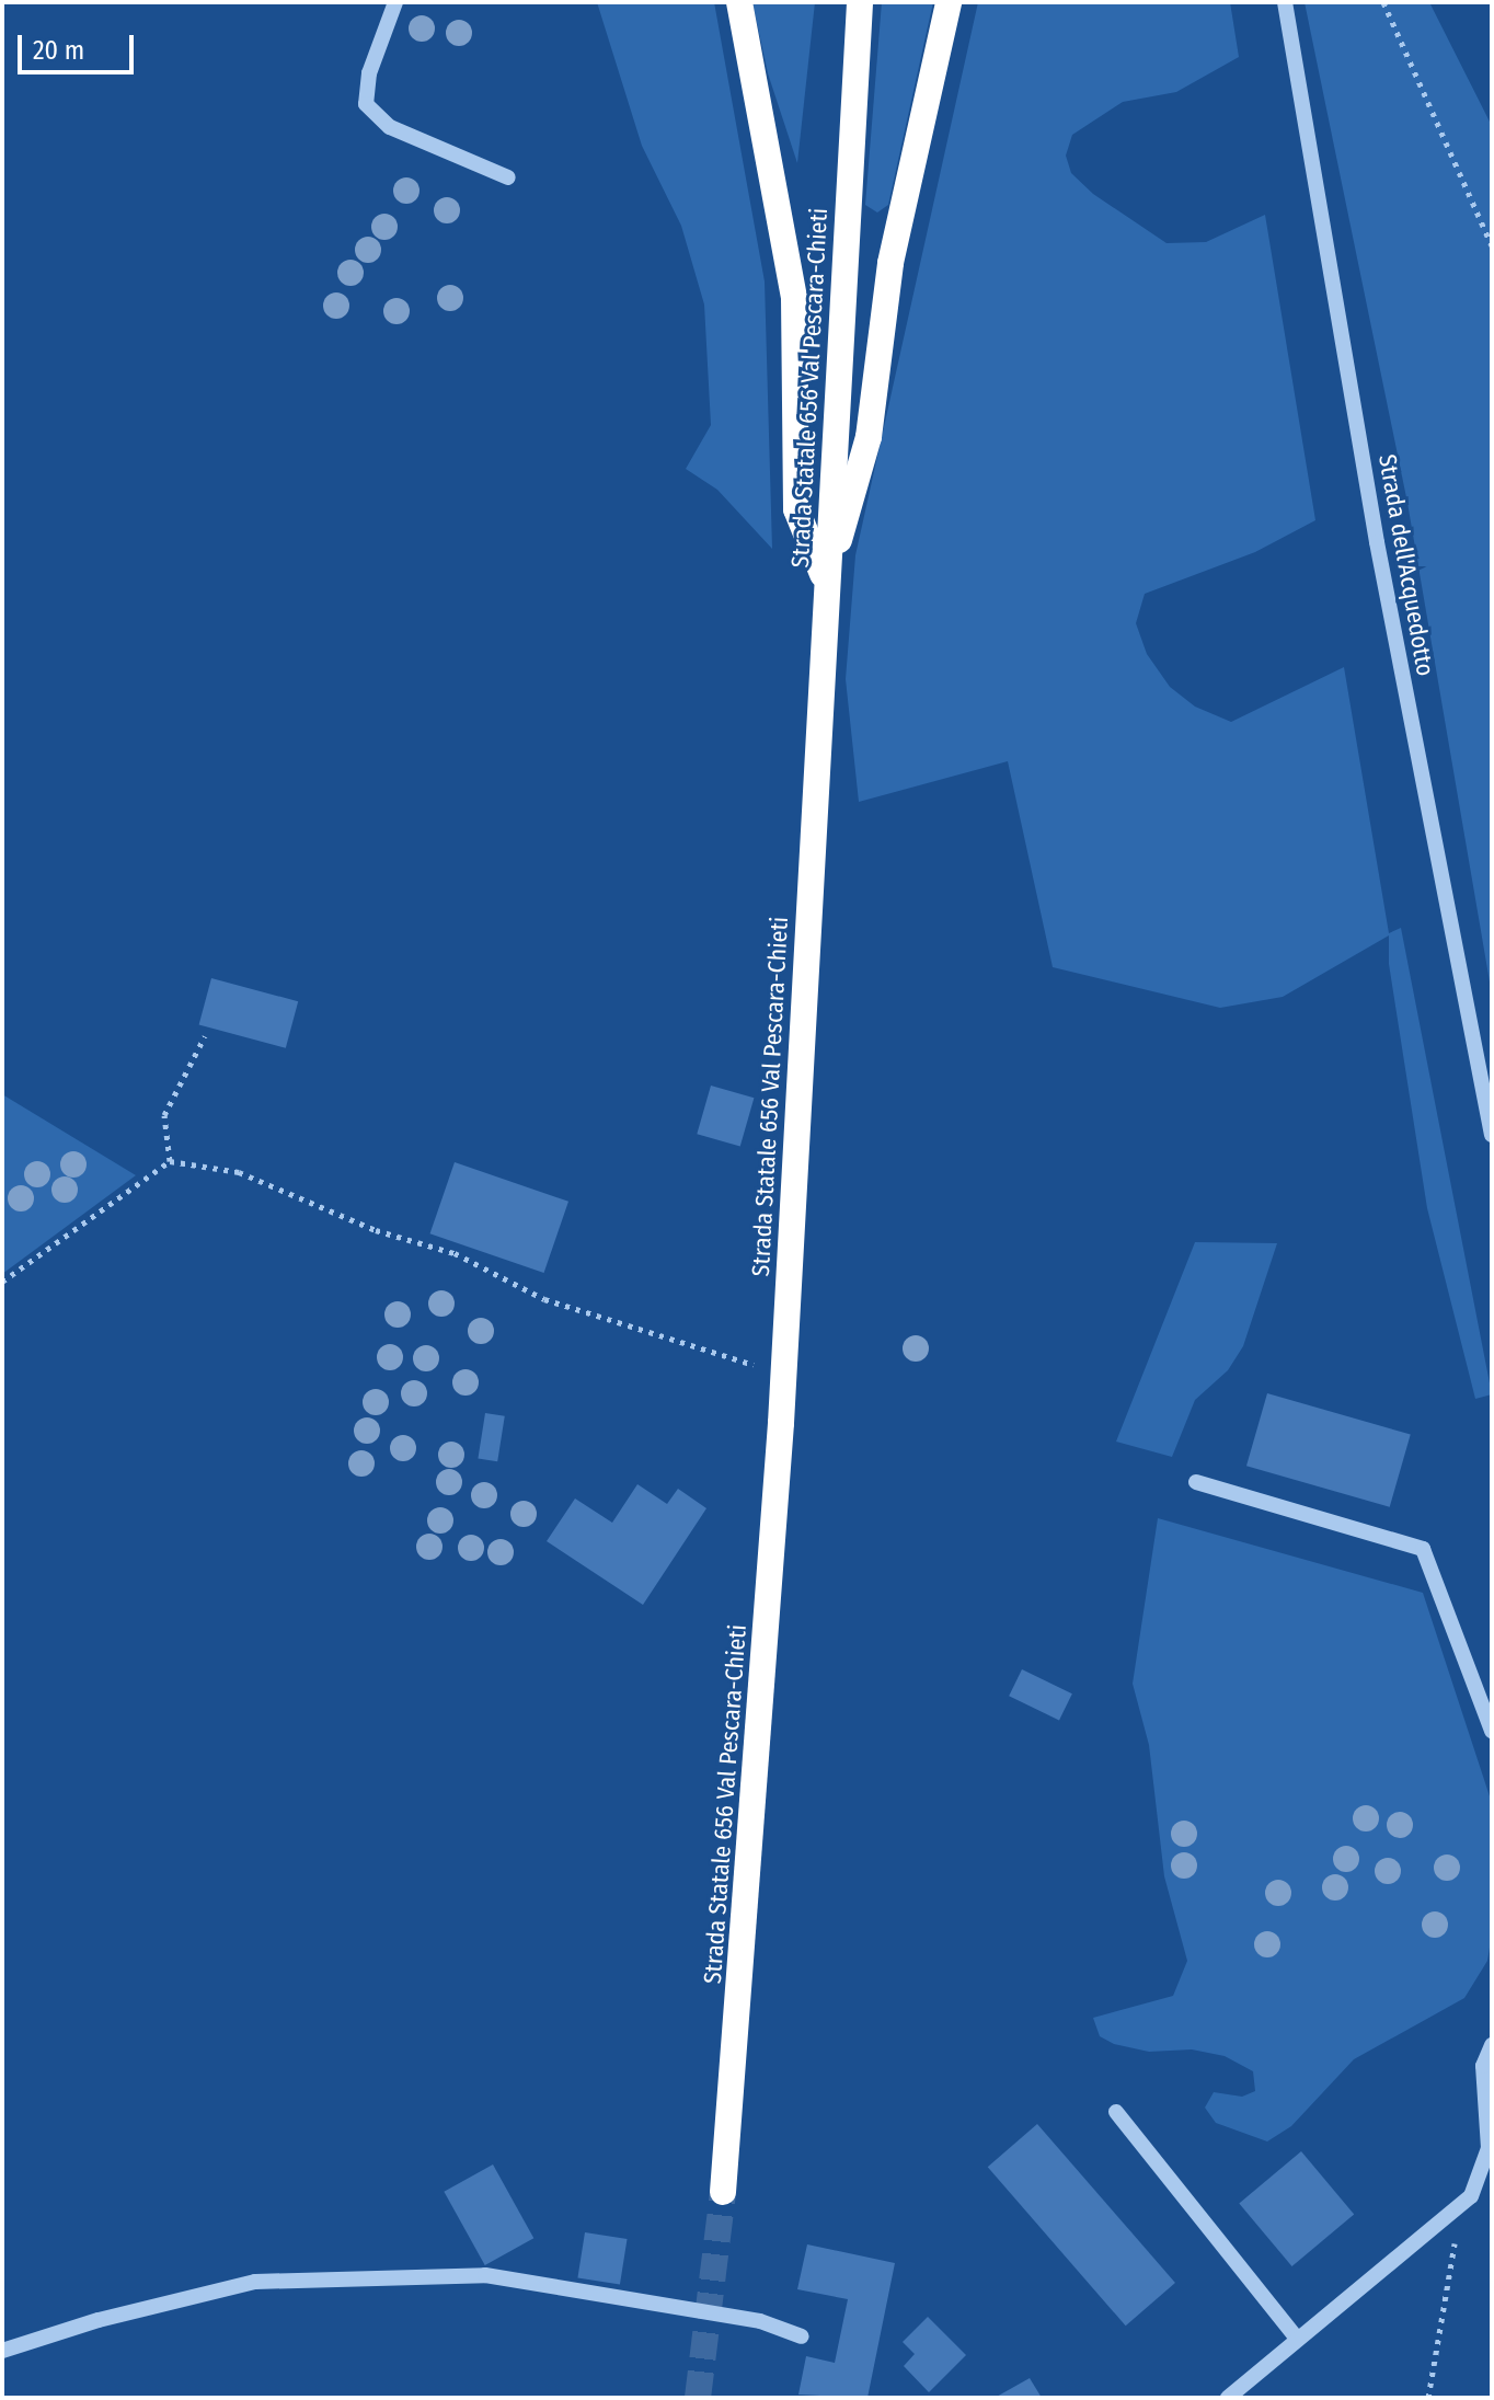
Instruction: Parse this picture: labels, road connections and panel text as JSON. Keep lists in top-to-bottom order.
{
  "streets": {
    "highway": ["Strada Statale 656 Val Pescara-Chieti"],
    "street": ["Strada dell'Acquedotto"]
  },
  "scale_bar": "20 m"
}
